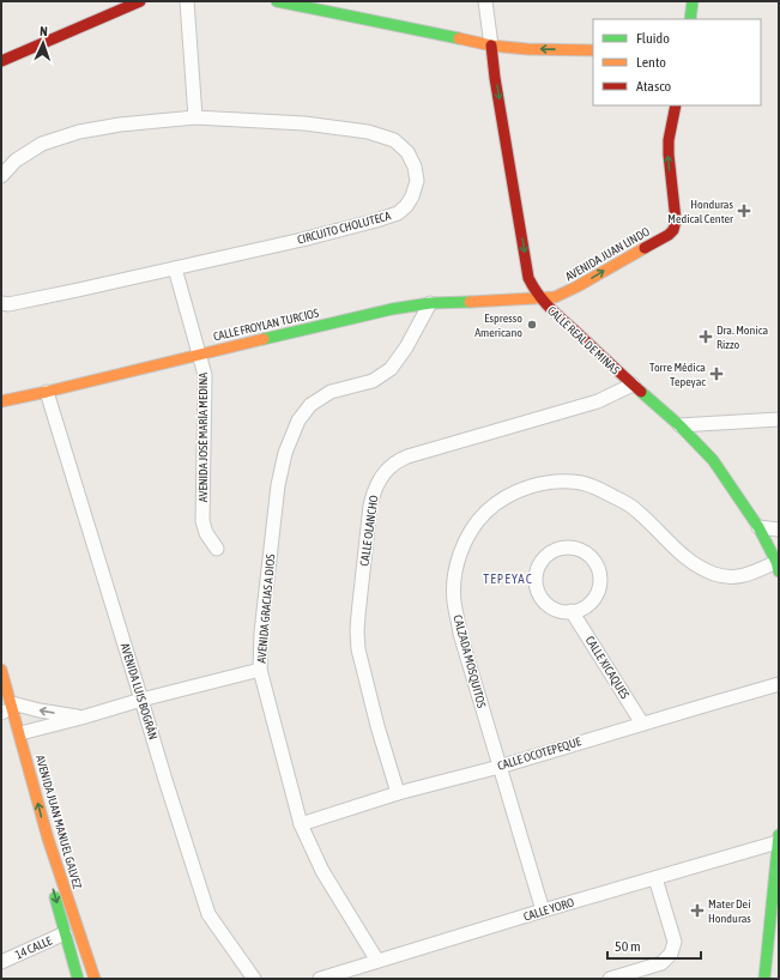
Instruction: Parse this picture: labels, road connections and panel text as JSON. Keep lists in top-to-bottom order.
{
  "streets": {
    "street": [
      "CIRCUITO CHOLUTECA",
      "AVENIDA JUAN LINDO",
      "CALLE FROYLAN TURCIOS",
      "CALLE REAL DE MINAS",
      "AVENIDA JOSÉ MARÍA MEDINA",
      "CALLE OLANCHO",
      "AVENIDA GRACIAS A DIOS",
      "CALZADA MOSQUITOS",
      "CALLE XICAQUES",
      "AVENIDA LUIS BOGRÁN",
      "CALLE OCOTEPEQUE",
      "AVENIDA JUAN MANUEL GALVEZ",
      "CALLE YORO",
      "14 CALLE"
    ]
  },
  "crossings": [
    ["CIRCUITO CHOLUTECA", "AVENIDA JOSÉ MARÍA MEDINA"],
    ["AVENIDA JUAN LINDO", "CALLE FROYLAN TURCIOS"],
    ["AVENIDA JUAN LINDO", "CALLE REAL DE MINAS"],
    ["CALLE FROYLAN TURCIOS", "CALLE REAL DE MINAS"],
    ["CALLE FROYLAN TURCIOS", "AVENIDA JOSÉ MARÍA MEDINA"],
    ["CALLE FROYLAN TURCIOS", "AVENIDA GRACIAS A DIOS"],
    ["CALLE FROYLAN TURCIOS", "AVENIDA LUIS BOGRÁN"],
    ["CALLE REAL DE MINAS", "CALLE OLANCHO"],
    ["CALLE REAL DE MINAS", "CALZADA MOSQUITOS"],
    ["CALLE OLANCHO", "CALLE OCOTEPEQUE"],
    ["AVENIDA GRACIAS A DIOS", "CALLE OCOTEPEQUE"],
    ["AVENIDA GRACIAS A DIOS", "CALLE YORO"],
    ["CALZADA MOSQUITOS", "CALLE OCOTEPEQUE"],
    ["CALZADA MOSQUITOS", "CALLE YORO"],
    ["CALLE XICAQUES", "CALLE OCOTEPEQUE"],
    ["AVENIDA JUAN MANUEL GALVEZ", "14 CALLE"]
  ],
  "one_way": ["AVENIDA JUAN LINDO", "CALLE REAL DE MINAS"],
  "districts": ["TEPEYAC"],
  "places": {
    "health": [
      "Honduras Medical Center",
      "Dra. Monica Rizzo",
      "Torre Médica Tepeyac",
      "Mater Dei Honduras"
    ],
    "other": ["Espresso Americano"]
  },
  "legend": ["Fluido", "Lento", "Atasco"],
  "scale_bar": "50 m",
  "north": "top"
}
